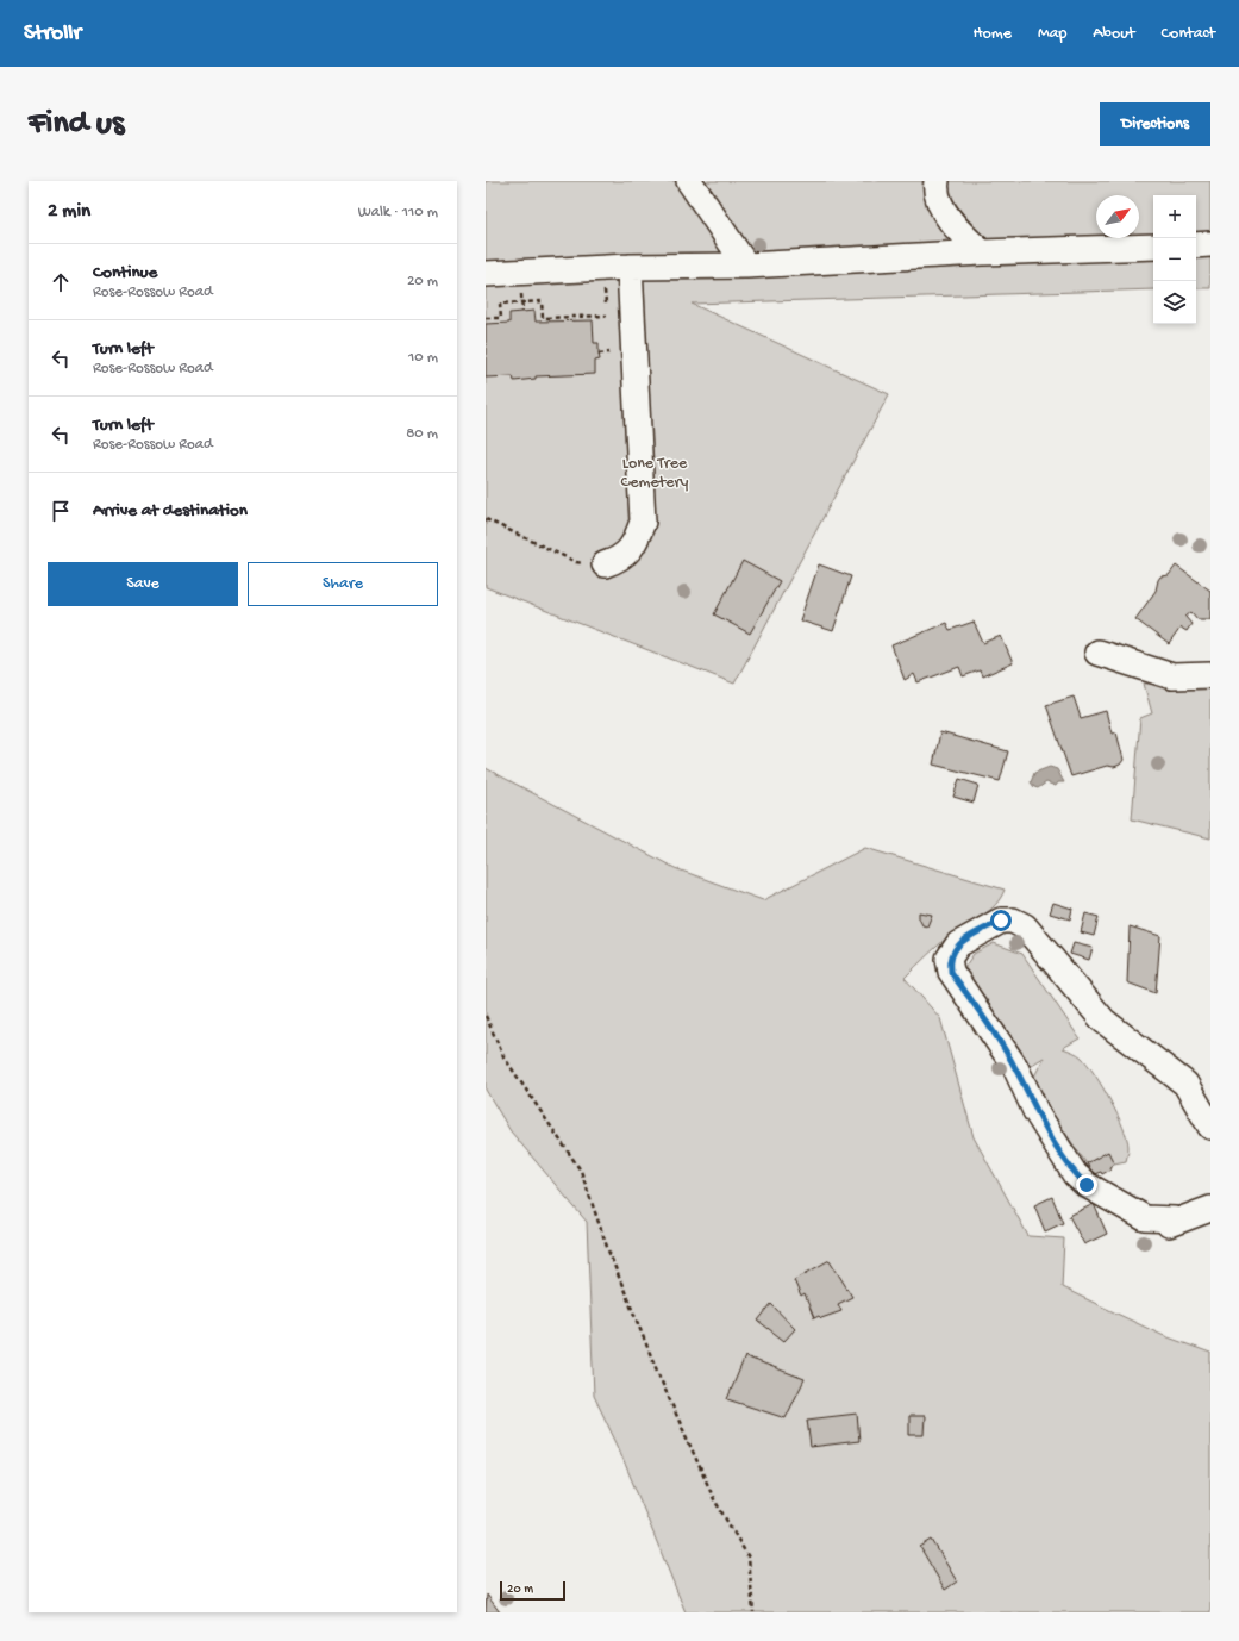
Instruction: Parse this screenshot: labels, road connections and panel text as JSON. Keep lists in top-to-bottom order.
{
  "parks": ["Lone Tree Cemetery"],
  "scale_bar": "20 m",
  "north": "top right",
  "page": {
    "header": "Strollr",
    "nav": [
      "Home",
      "Map",
      "About",
      "Contact"
    ],
    "buttons": [
      "Directions",
      ["Save", "Share"]
    ],
    "title": "Find us",
    "heading": ["2 min", "Walk · 110 m"],
    "map_buttons": ["+", "−"],
    "list": [
      ["Continue", "Rose-Rossow Road", "20 m"],
      ["Turn left", "Rose-Rossow Road", "10 m"],
      ["Turn left", "Rose-Rossow Road", "80 m"],
      "Arrive at destination"
    ],
    "scale": "20 m"
  }
}
